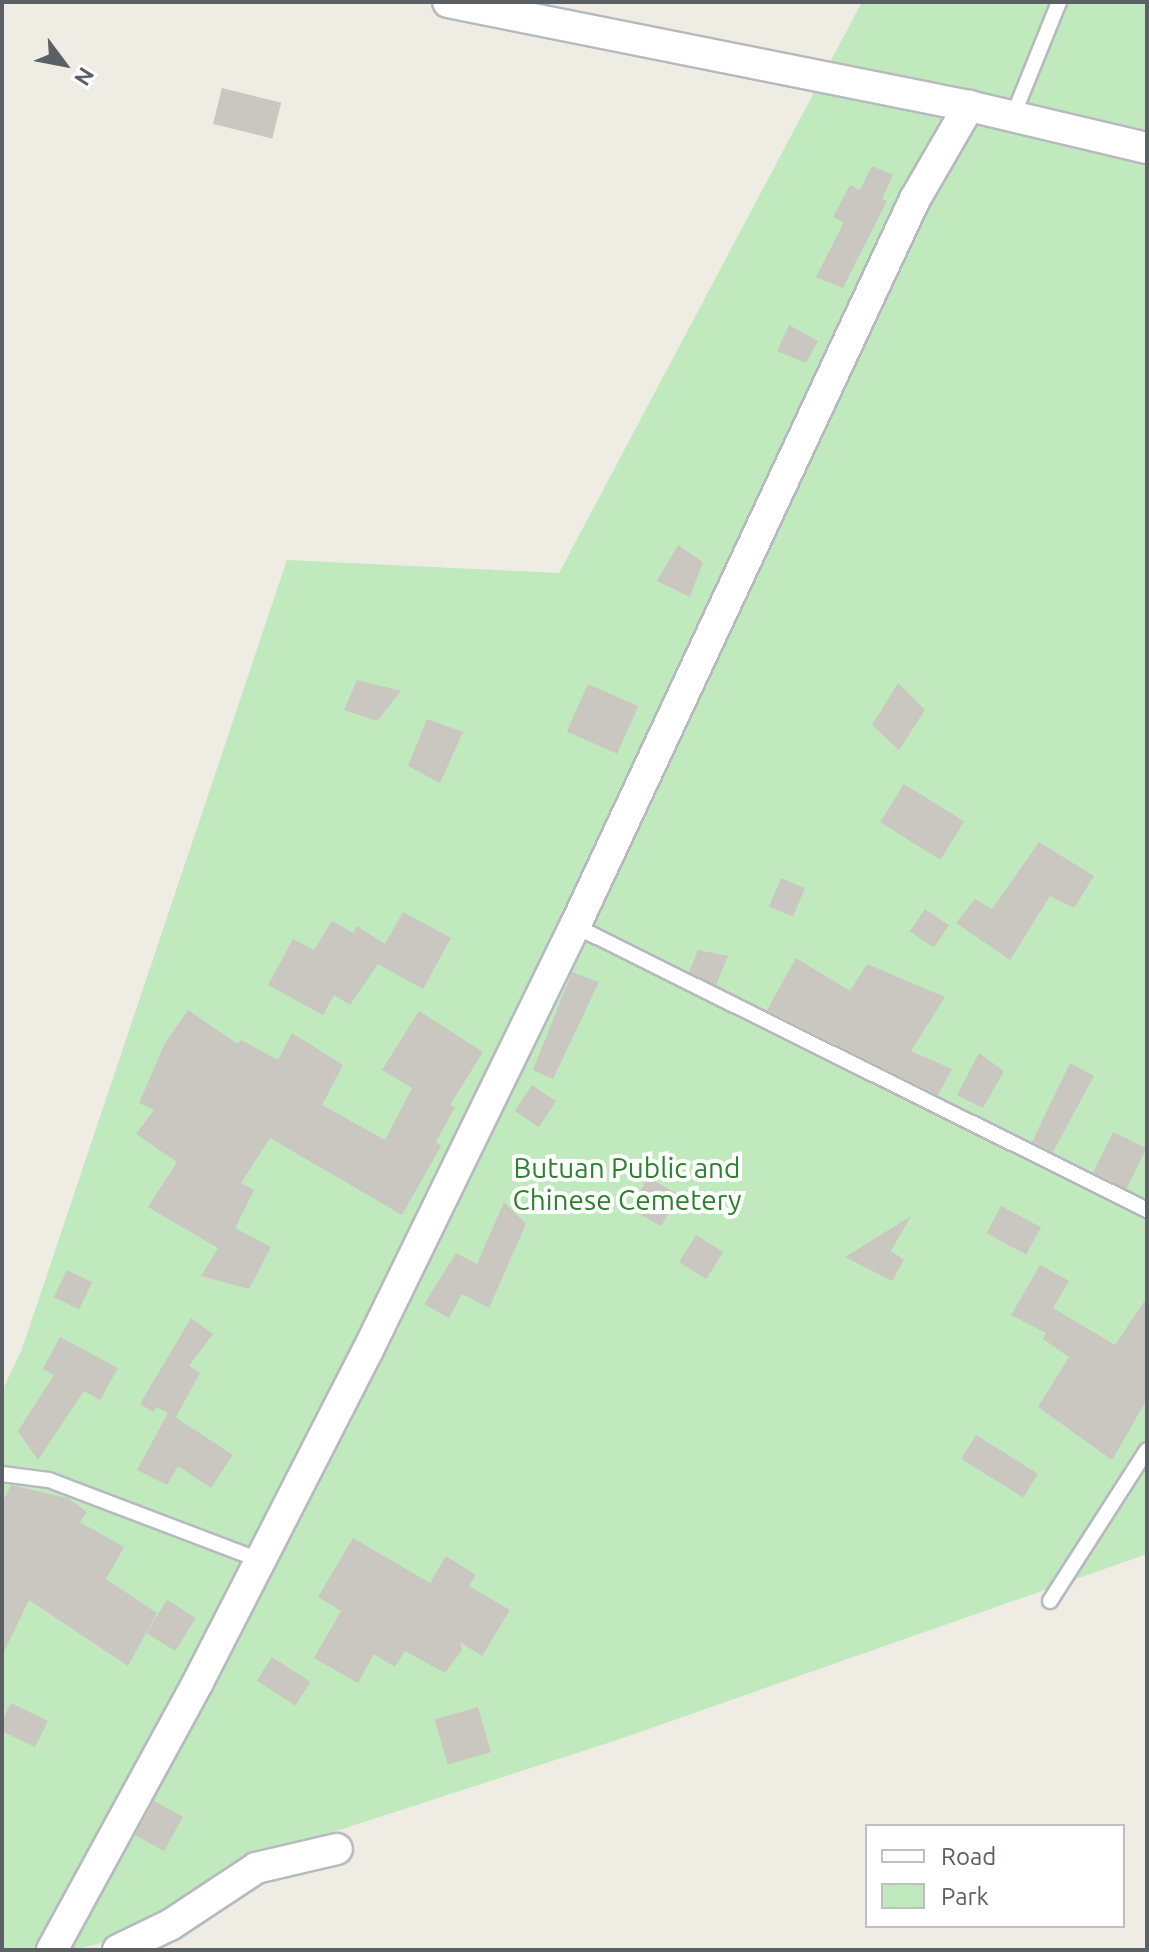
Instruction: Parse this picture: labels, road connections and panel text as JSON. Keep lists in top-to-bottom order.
{
  "parks": ["Butuan Public and Chinese Cemetery"],
  "legend": ["Road", "Park"],
  "north": "bottom right"
}
